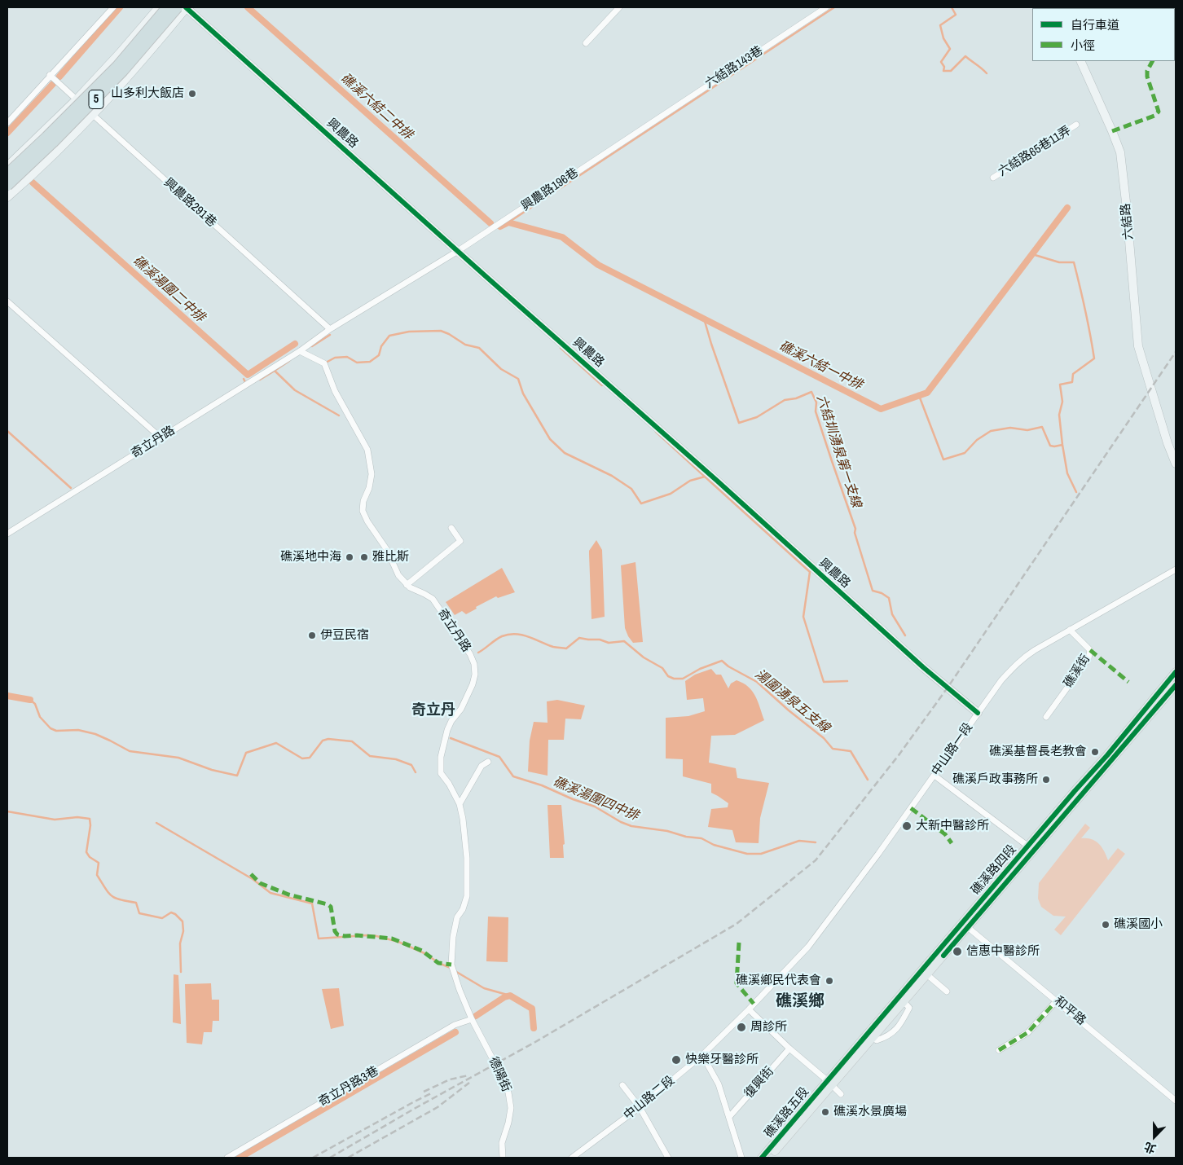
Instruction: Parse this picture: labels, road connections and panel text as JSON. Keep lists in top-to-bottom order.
{
  "streets": {
    "highway": ["5"],
    "main road": ["礁溪路四段", "礁溪路五段"],
    "street": [
      "六結路143巷",
      "興農路",
      "六結路65巷11弄",
      "興農路196巷",
      "興農路291巷",
      "六結路",
      "奇立丹路",
      "礁溪街",
      "中山路一段",
      "和平路",
      "德陽街",
      "復興街",
      "奇立丹路3巷",
      "中山路二段"
    ]
  },
  "crossings": [
    ["六結路143巷", "興農路196巷"],
    ["興農路", "興農路196巷"],
    ["興農路", "奇立丹路"],
    ["興農路", "中山路一段"],
    ["興農路196巷", "奇立丹路"],
    ["興農路291巷", "奇立丹路"],
    ["奇立丹路", "德陽街"],
    ["奇立丹路", "奇立丹路3巷"],
    ["礁溪街", "中山路一段"],
    ["中山路一段", "中山路二段"],
    ["礁溪路四段", "和平路"],
    ["礁溪路四段", "礁溪路五段"],
    ["德陽街", "奇立丹路3巷"]
  ],
  "districts": ["奇立丹", "礁溪鄉"],
  "water": [
    "礁溪六結二中排",
    "礁溪湯圍二中排",
    "礁溪六結一中排",
    "六結圳湧泉第一支線",
    "湯圍湧泉五支線",
    "礁溪湯圍四中排"
  ],
  "places": [
    "山多利大飯店",
    "礁溪地中海",
    "雅比斯",
    "伊豆民宿",
    "礁溪基督長老教會",
    "礁溪戶政事務所",
    "大新中醫診所",
    "礁溪國小",
    "信惠中醫診所",
    "礁溪鄉民代表會",
    "周診所",
    "快樂牙醫診所",
    "礁溪水景廣場"
  ],
  "legend": ["自行車道", "小徑"],
  "north": "bottom"
}
